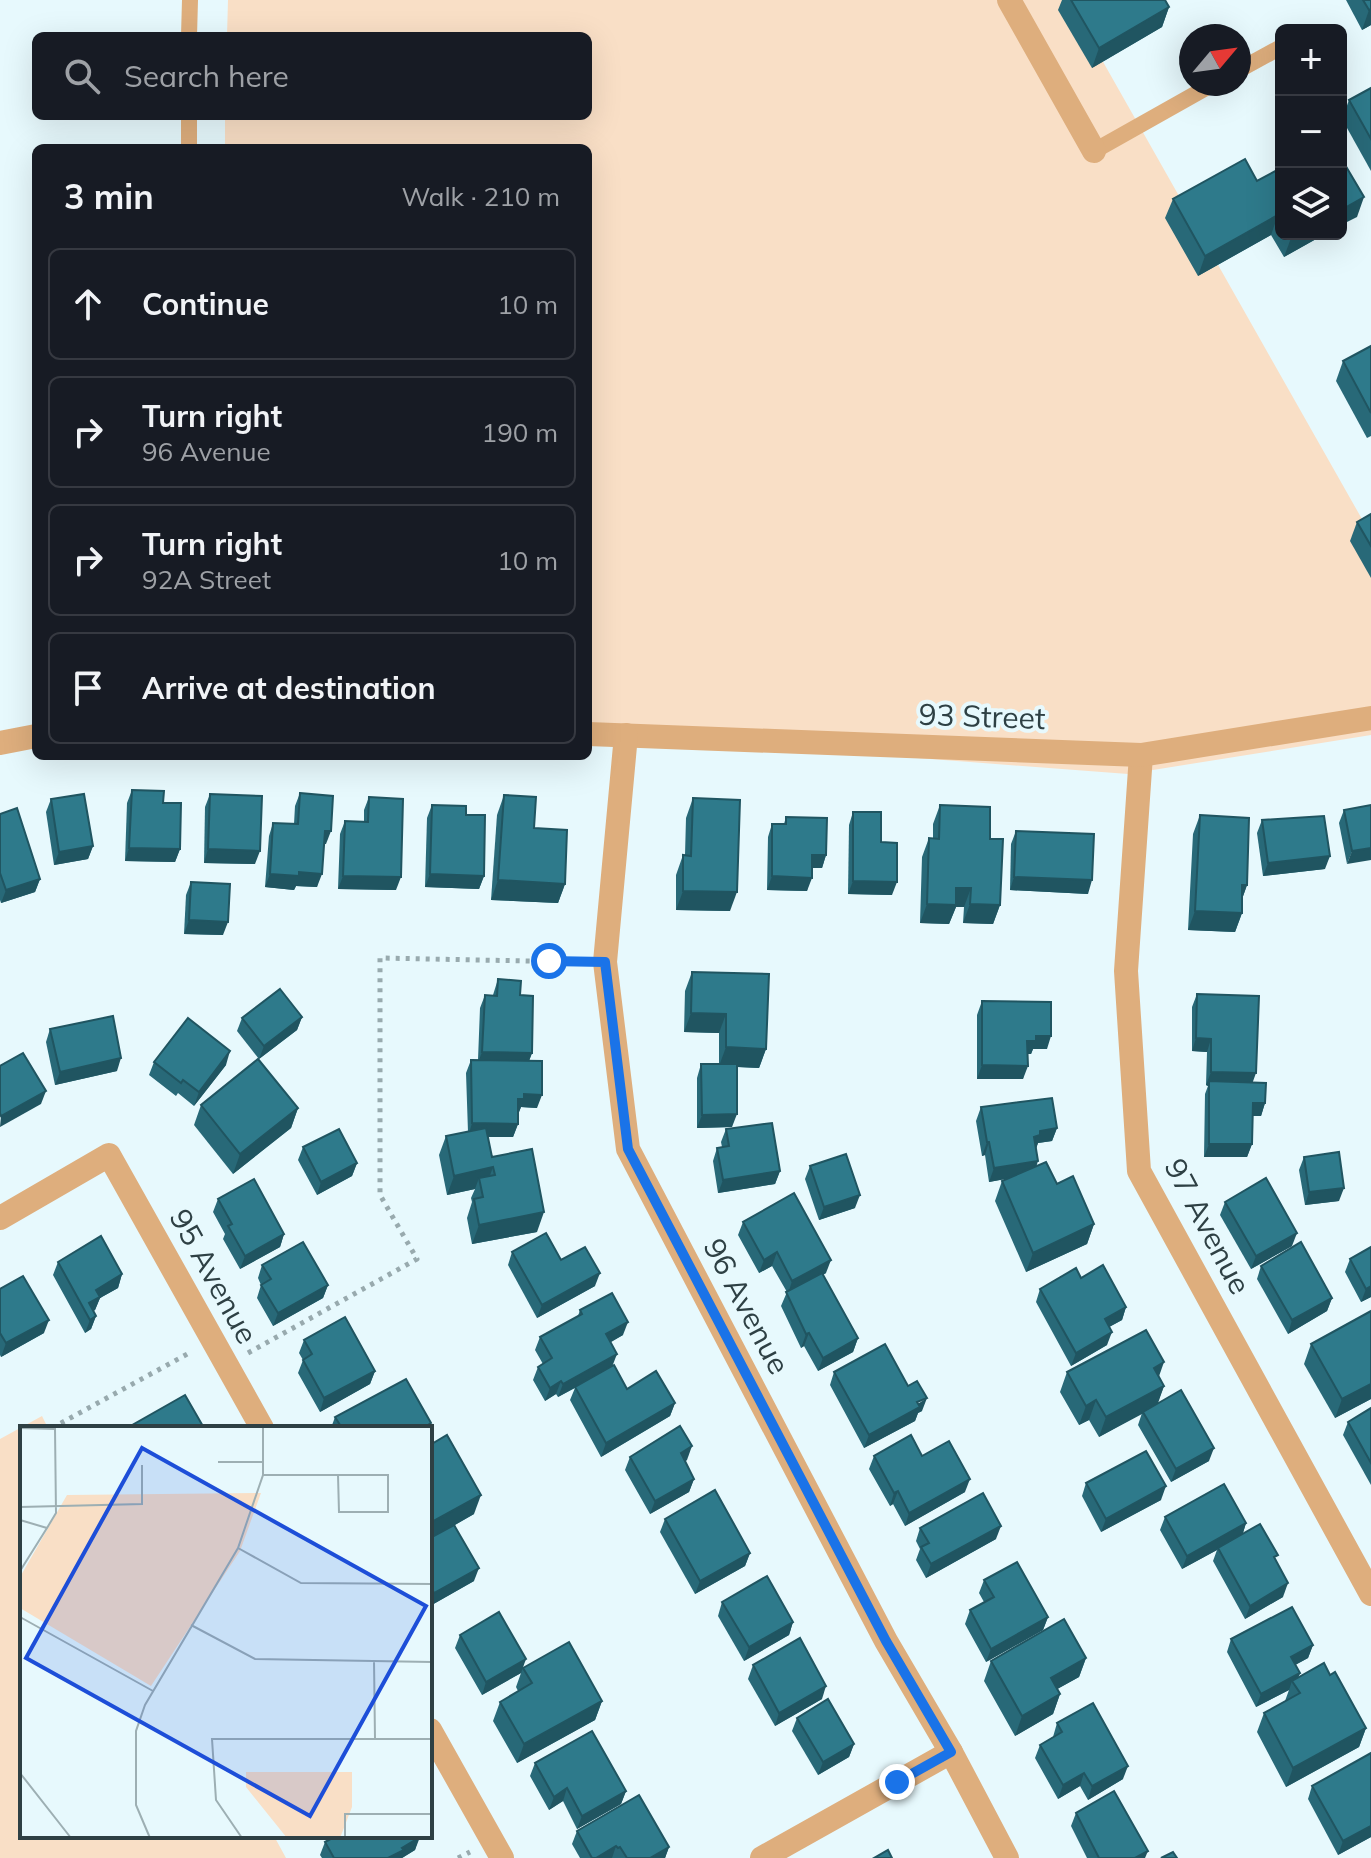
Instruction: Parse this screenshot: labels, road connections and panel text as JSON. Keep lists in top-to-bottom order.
{
  "streets": {
    "street": [
      "93 Street",
      "97 Avenue",
      "95 Avenue",
      "96 Avenue"
    ]
  },
  "crossings": [
    ["93 Street", "97 Avenue"],
    ["93 Street", "96 Avenue"]
  ],
  "north": "top right",
  "page": {
    "map_buttons": ["+", "−"],
    "search": "Search here",
    "heading": ["3 min", "Walk · 210 m"],
    "list": [
      ["Continue", "10 m"],
      ["Turn right", "96 Avenue", "190 m"],
      ["Turn right", "92A Street", "10 m"],
      "Arrive at destination"
    ]
  }
}
